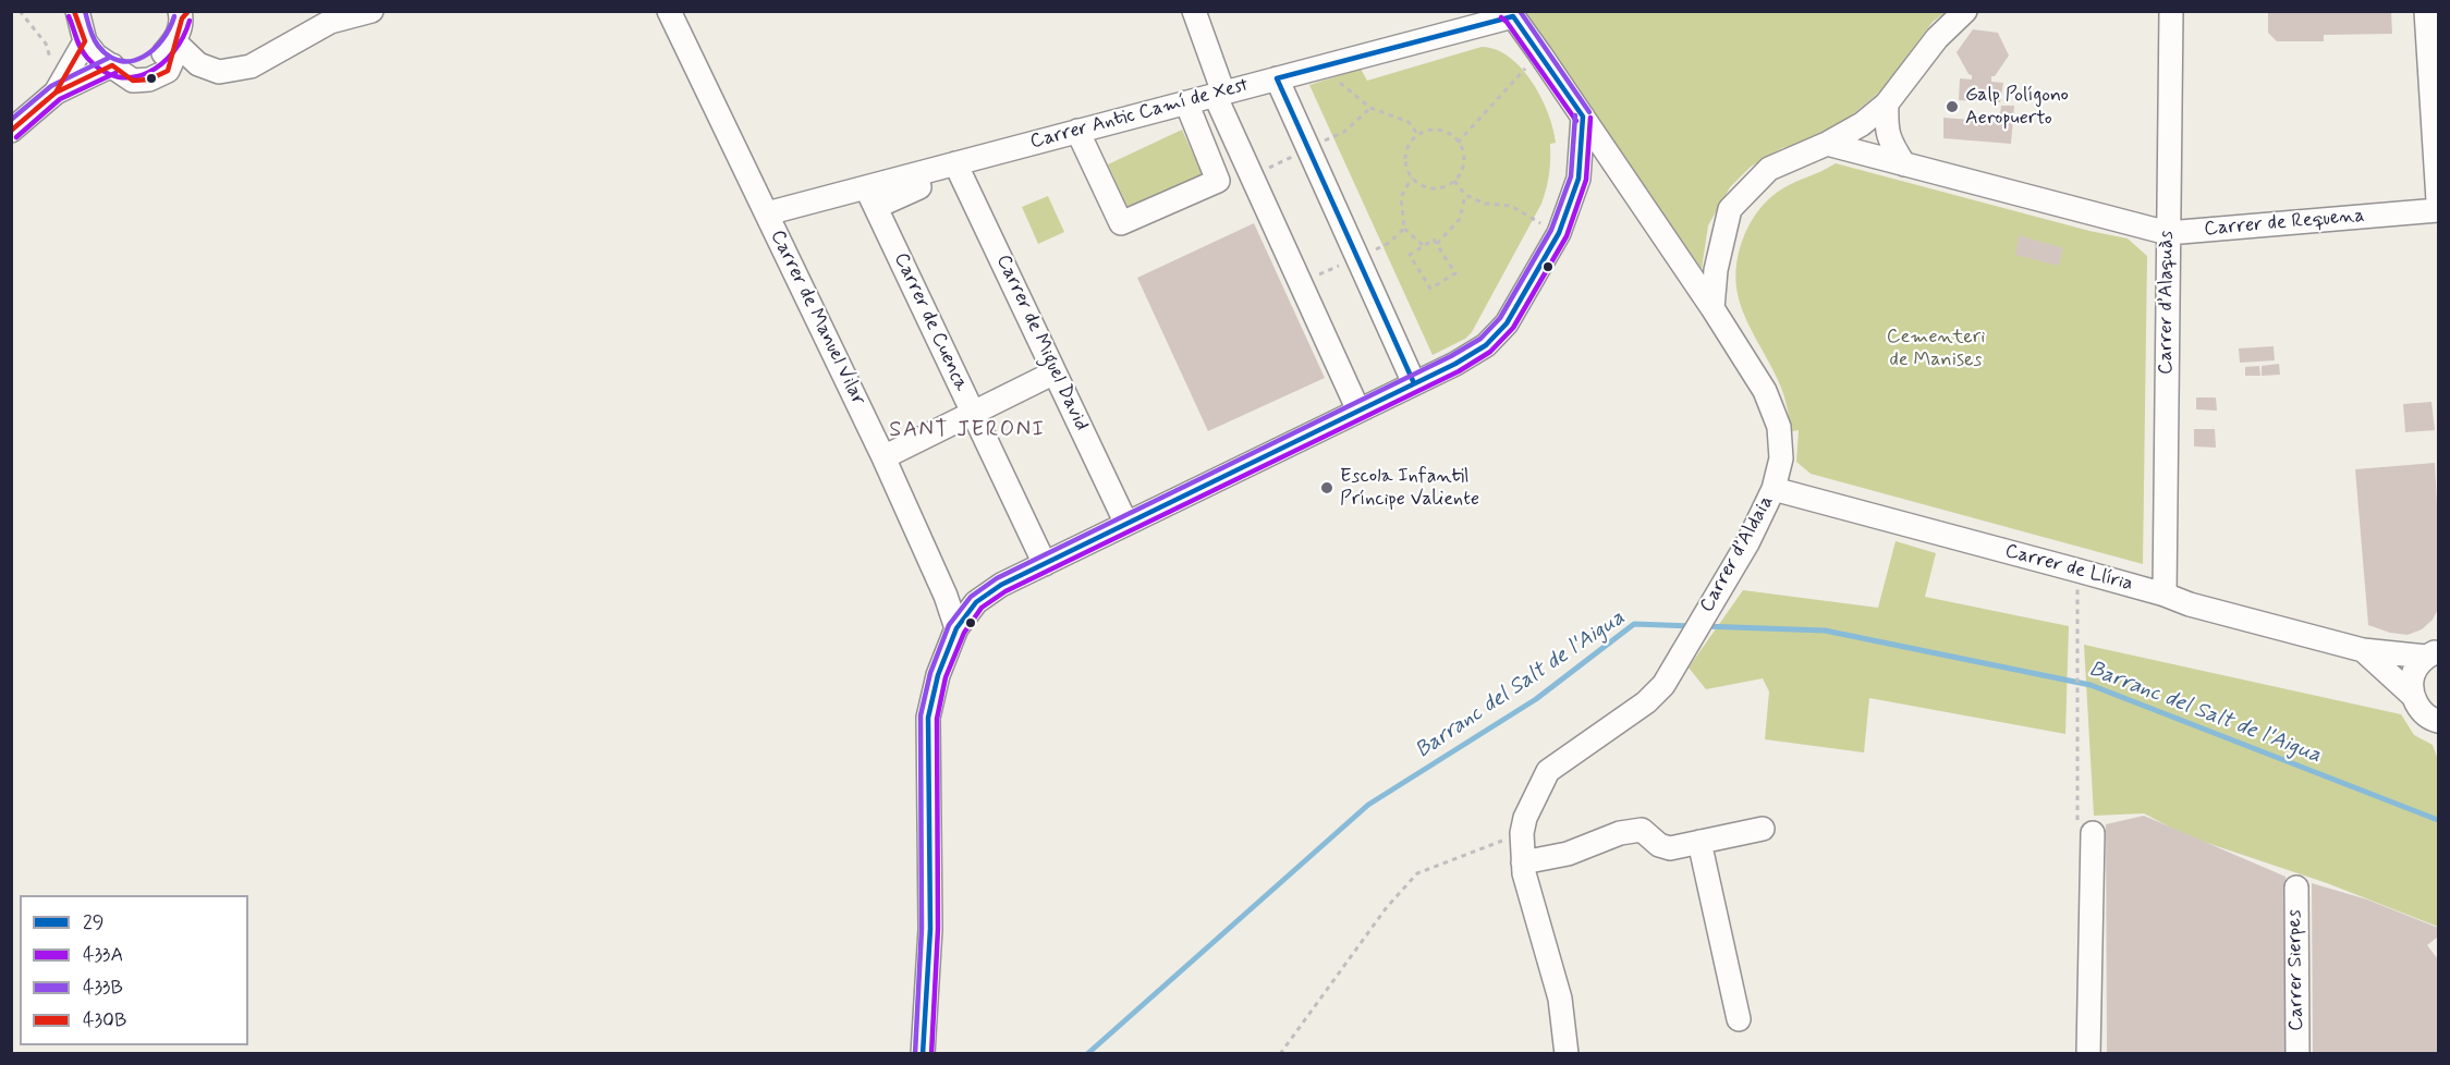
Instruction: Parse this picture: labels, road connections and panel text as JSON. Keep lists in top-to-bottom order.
{
  "streets": {
    "street": [
      "Carrer Antic Camí de Xest",
      "Carrer de Requena",
      "Carrer d’Alaquàs",
      "Carrer de Manuel Vilar",
      "Carrer de Cuenca",
      "Carrer de Miguel David",
      "Carrer d’Aldaia",
      "Carrer de Llíria",
      "Carrer Sierpes"
    ]
  },
  "crossings": [
    ["Carrer Antic Camí de Xest", "Carrer de Cuenca"],
    ["Carrer Antic Camí de Xest", "Carrer de Miguel David"],
    ["Carrer Antic Camí de Xest", "Carrer d’Aldaia"],
    ["Carrer de Requena", "Carrer d’Alaquàs"],
    ["Carrer d’Alaquàs", "Carrer de Llíria"],
    ["Carrer d’Aldaia", "Carrer de Llíria"]
  ],
  "districts": ["SANT JERONI"],
  "water": ["Barranc del Salt de l'Aigua"],
  "parks": ["Cementeri de Manises"],
  "places": ["Galp Polígono Aeropuerto", "Escola Infantil Príncipe Valiente"],
  "lines": [
    "transit line 433B",
    "transit line 430B",
    "transit line 29",
    "transit line 433A"
  ],
  "legend": [
    "29",
    "433A",
    "433B",
    "430B"
  ]
}
